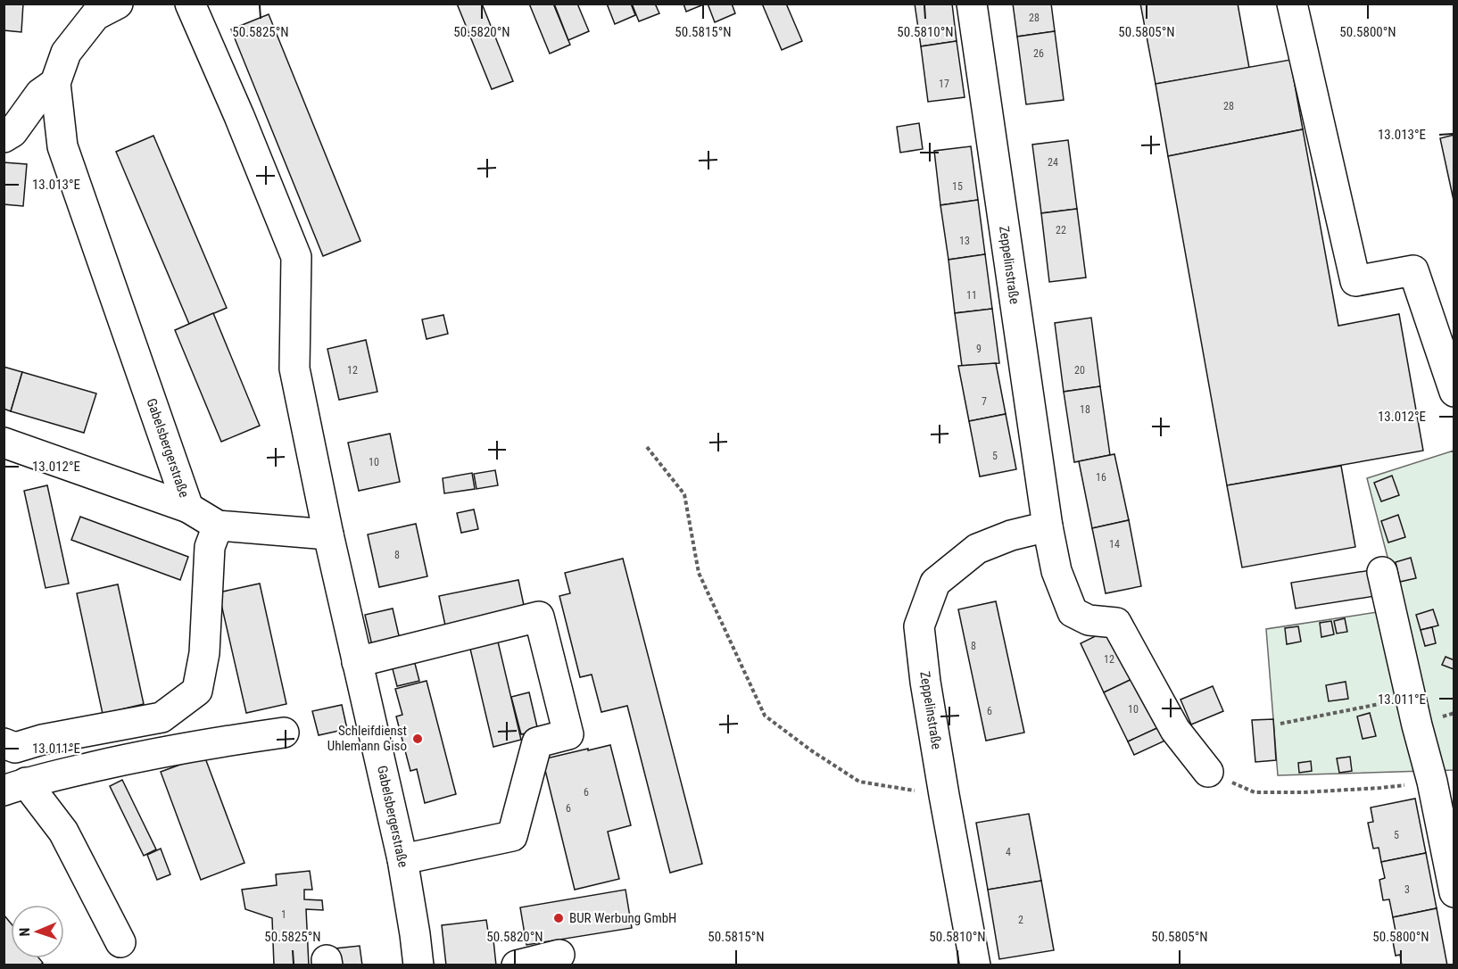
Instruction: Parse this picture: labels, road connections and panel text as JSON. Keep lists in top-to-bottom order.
{
  "streets": {
    "street": ["Zeppelinstraße", "Gabelsbergerstraße"]
  },
  "places": ["Schleifdienst Uhlemann Giso", "BUR Werbung GmbH"],
  "house_numbers": [
    "28",
    "26",
    "17",
    "28",
    "24",
    "15",
    "22",
    "13",
    "11",
    "9",
    "12",
    "20",
    "7",
    "18",
    "5",
    "10",
    "16",
    "14",
    "8",
    "8",
    "12",
    "10",
    "6",
    "6",
    "6",
    "5",
    "4",
    "3",
    "1",
    "2"
  ],
  "north": "left",
  "coordinates": [
    "50.5825°N",
    "50.5820°N",
    "50.5815°N",
    "50.5810°N",
    "50.5805°N",
    "50.5800°N",
    "13.013°E",
    "13.012°E",
    "13.011°E"
  ]
}
